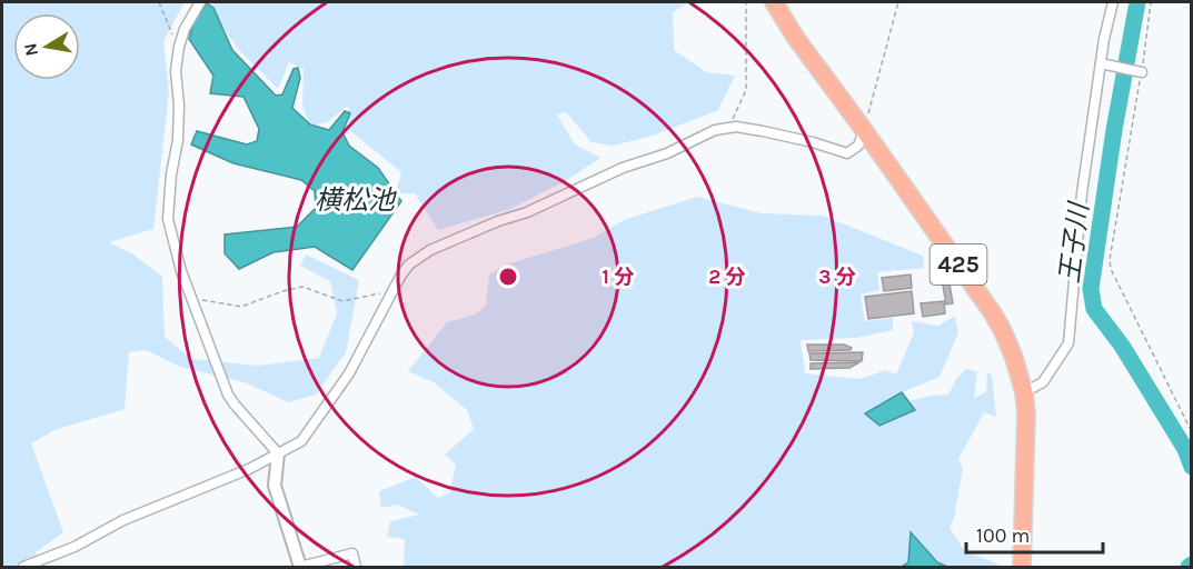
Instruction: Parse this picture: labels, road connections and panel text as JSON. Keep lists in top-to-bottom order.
{
  "streets": {
    "highway": ["425"]
  },
  "water": ["横松池", "王子川"],
  "scale_bar": "100 m",
  "north": "left",
  "rings": ["1 分", "2 分", "3 分"]
}
